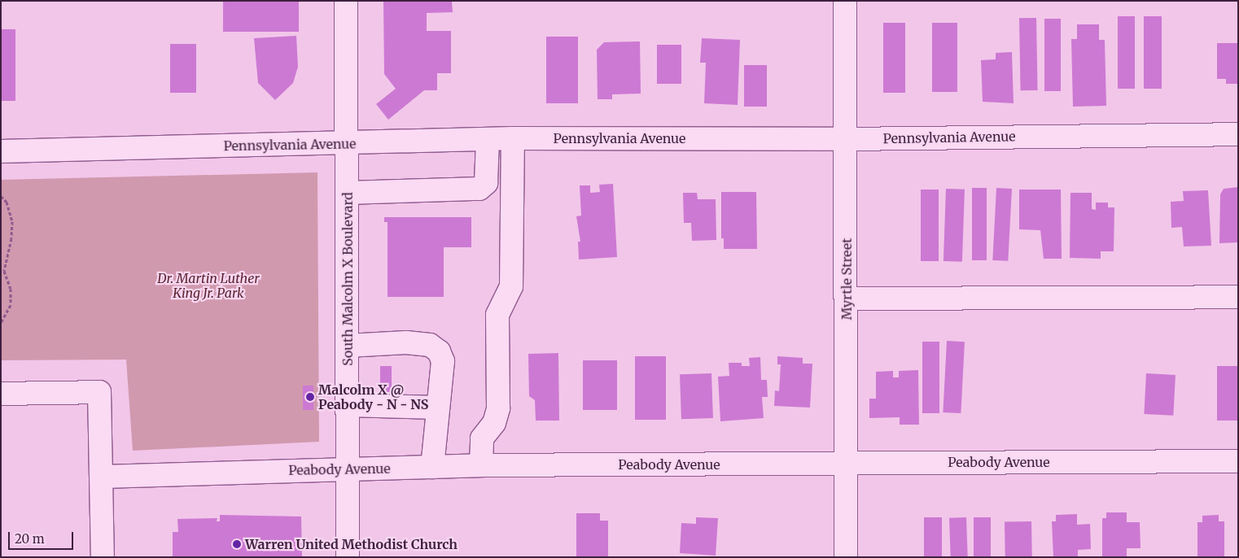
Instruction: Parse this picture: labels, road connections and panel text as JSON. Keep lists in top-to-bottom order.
{
  "streets": {
    "street": [
      "Pennsylvania Avenue",
      "South Malcolm X Boulevard",
      "Myrtle Street",
      "Peabody Avenue"
    ]
  },
  "crossings": [
    ["Pennsylvania Avenue", "South Malcolm X Boulevard"],
    ["Pennsylvania Avenue", "Myrtle Street"],
    ["South Malcolm X Boulevard", "Peabody Avenue"],
    ["Myrtle Street", "Peabody Avenue"]
  ],
  "parks": ["Dr. Martin Luther King Jr. Park"],
  "places": ["Malcolm X @ Peabody - N - NS", "Warren United Methodist Church"],
  "scale_bar": "20 m"
}
